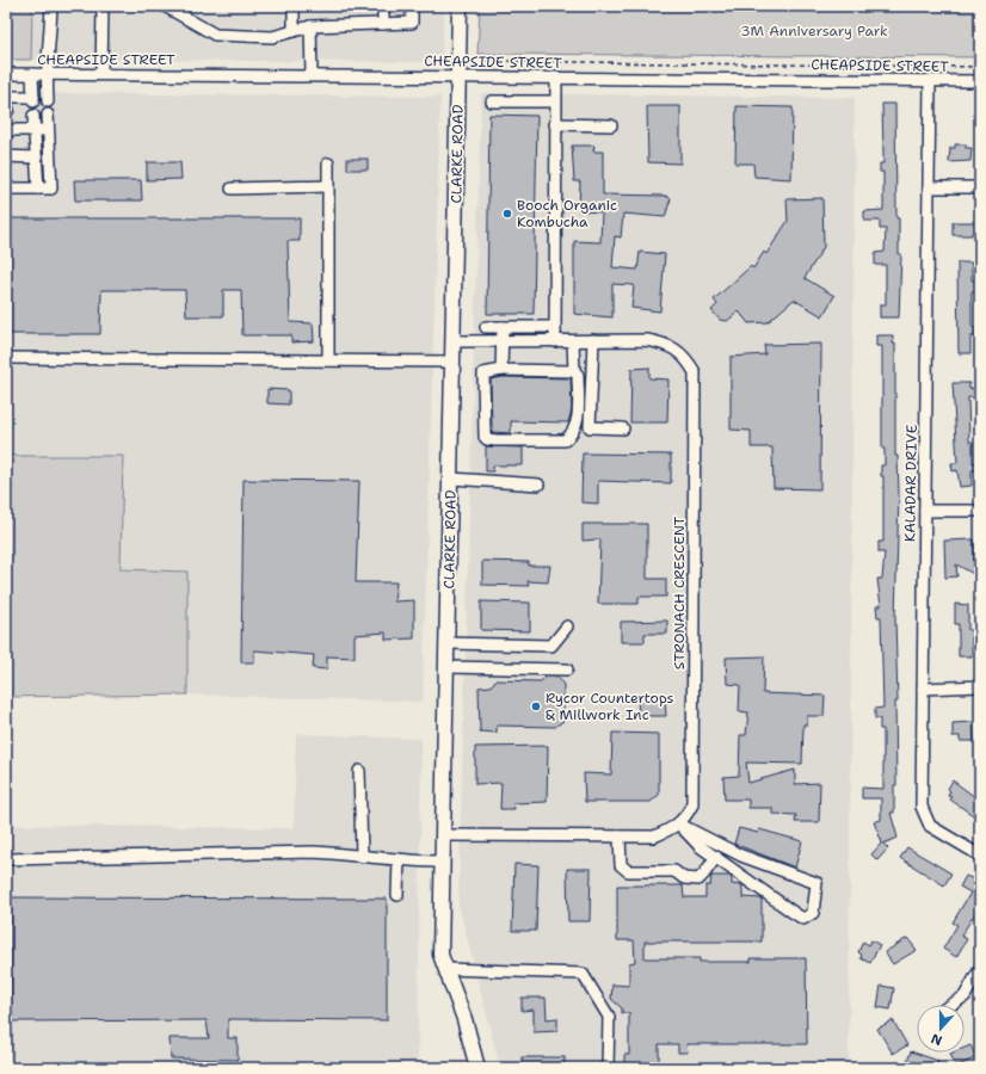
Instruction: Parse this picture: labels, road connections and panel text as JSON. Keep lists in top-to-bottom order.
{
  "streets": {
    "main road": ["CLARKE ROAD"],
    "street": ["CHEAPSIDE STREET", "KALADAR DRIVE", "STRONACH CRESCENT"]
  },
  "crossings": [
    ["CHEAPSIDE STREET", "CLARKE ROAD"],
    ["CHEAPSIDE STREET", "KALADAR DRIVE"],
    ["CLARKE ROAD", "STRONACH CRESCENT"]
  ],
  "parks": ["3M Anniversary Park"],
  "places": ["Booch Organic Kombucha", "Rycor Countertops & Millwork Inc"],
  "north": "bottom"
}
